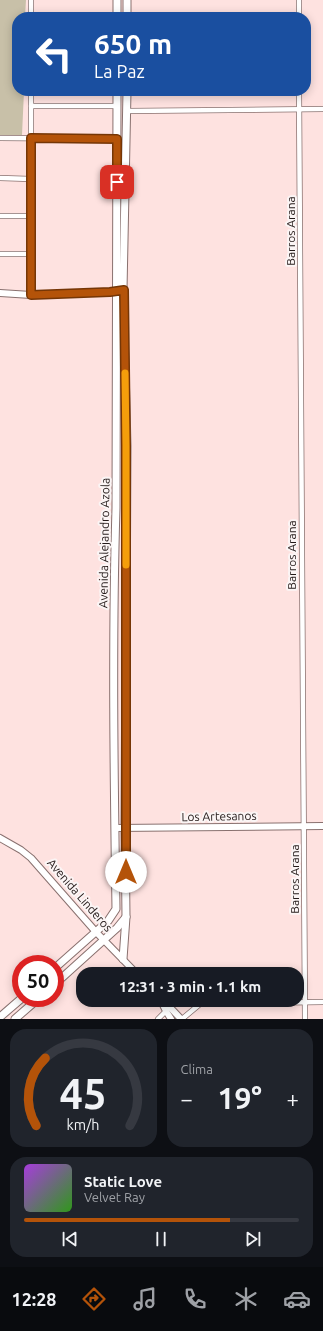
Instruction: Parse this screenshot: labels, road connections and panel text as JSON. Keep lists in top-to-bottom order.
{
  "streets": {
    "main road": ["Avenida Alejandro Azola"],
    "street": ["Barros Arana", "Los Artesanos", "Avenida Linderos"]
  },
  "crossings": [
    ["Barros Arana", "Los Artesanos"],
    ["Avenida Alejandro Azola", "Los Artesanos"],
    ["Avenida Alejandro Azola", "Avenida Linderos"]
  ],
  "page": {
    "turn": ["650 m", "La Paz"],
    "limit": "50",
    "trip": "12:31 · 3 min · 1.1 km",
    "tile": "Clima",
    "heat": ["−", "19°", "+"],
    "song": ["Static Love", "Velvet Ray"],
    "tabs": "12:28",
    "gauge": ["45", "km/h"]
  }
}
